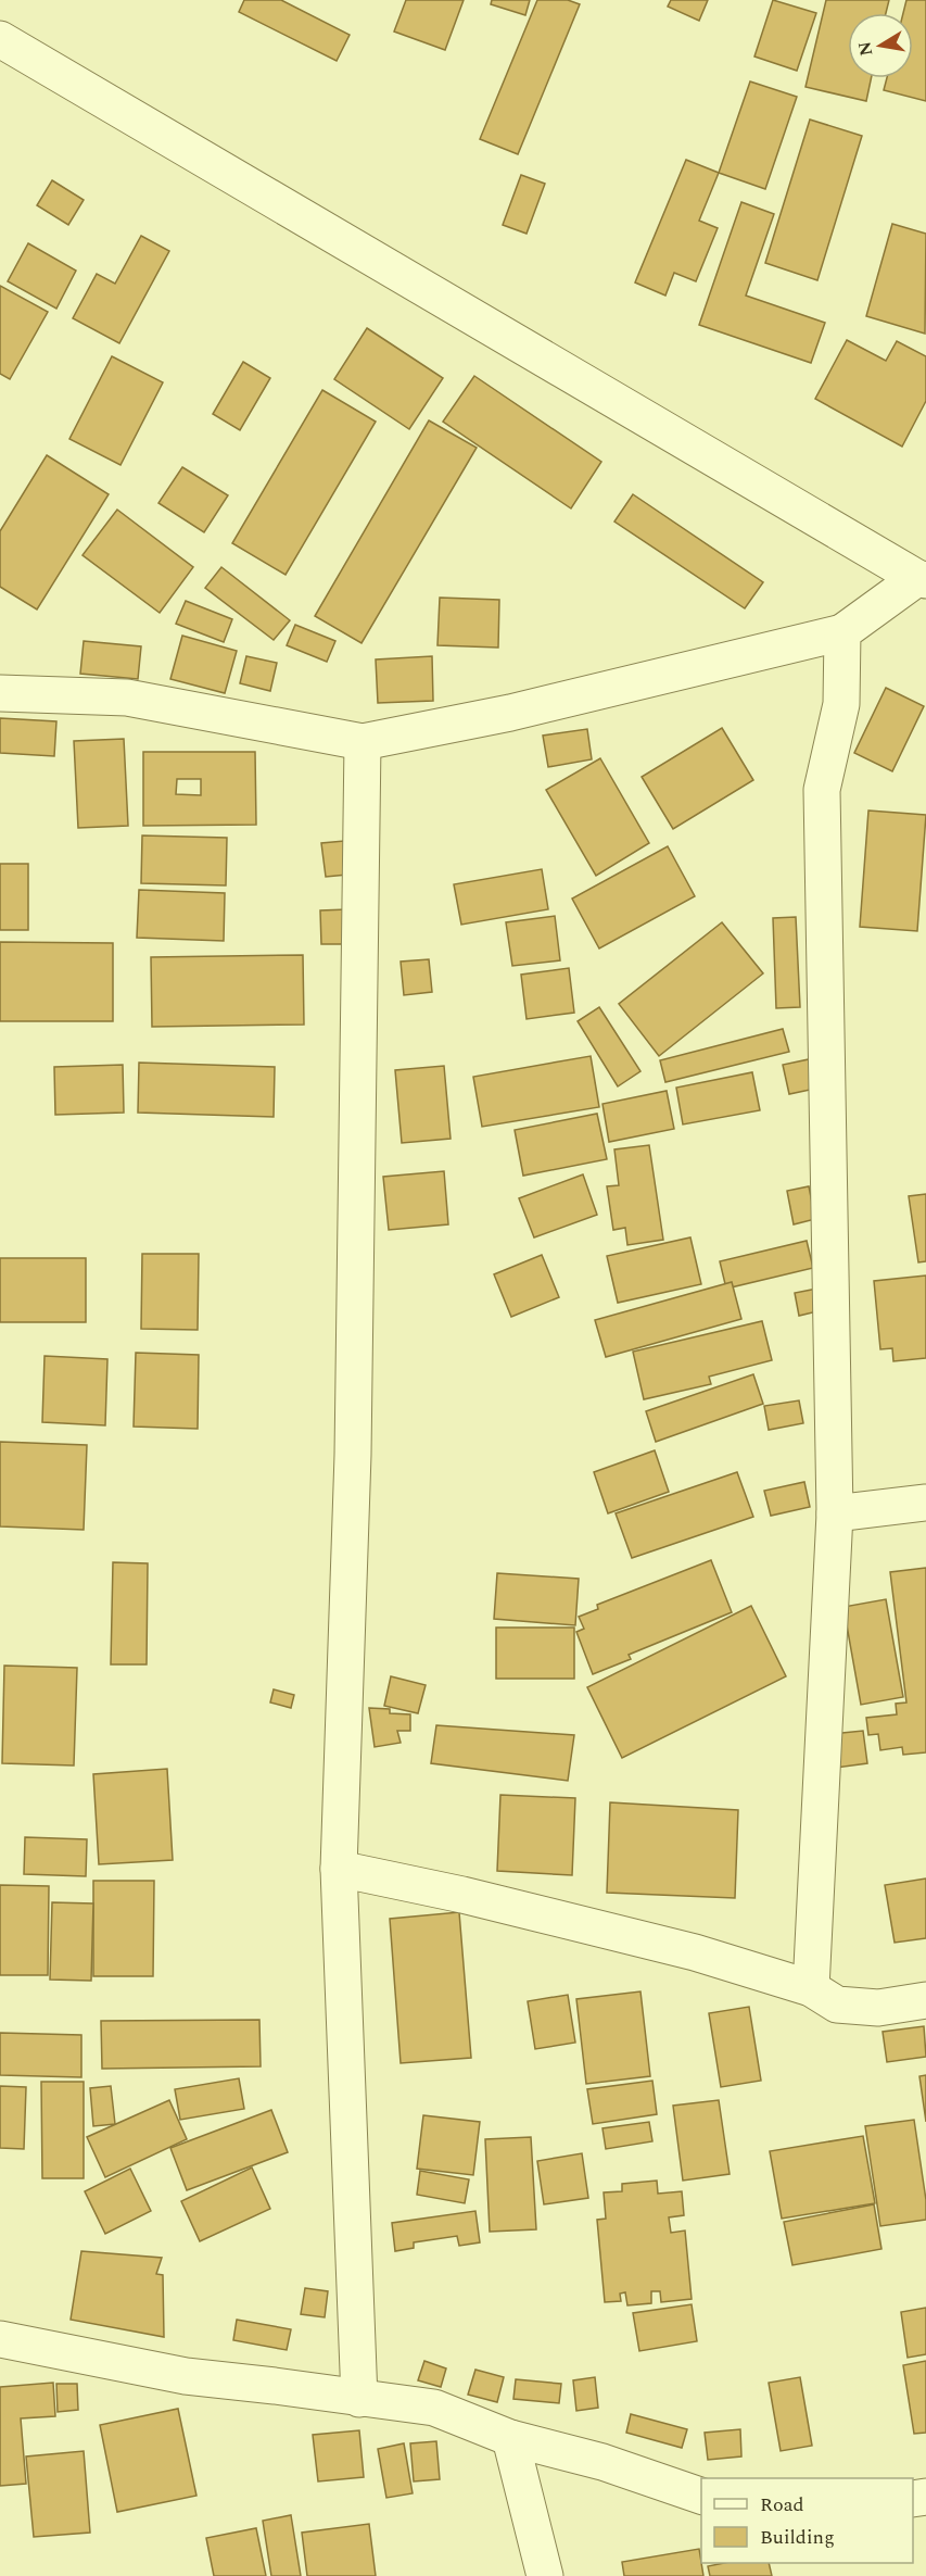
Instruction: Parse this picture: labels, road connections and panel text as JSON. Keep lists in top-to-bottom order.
{
  "legend": ["Road", "Building"],
  "north": "left"
}
